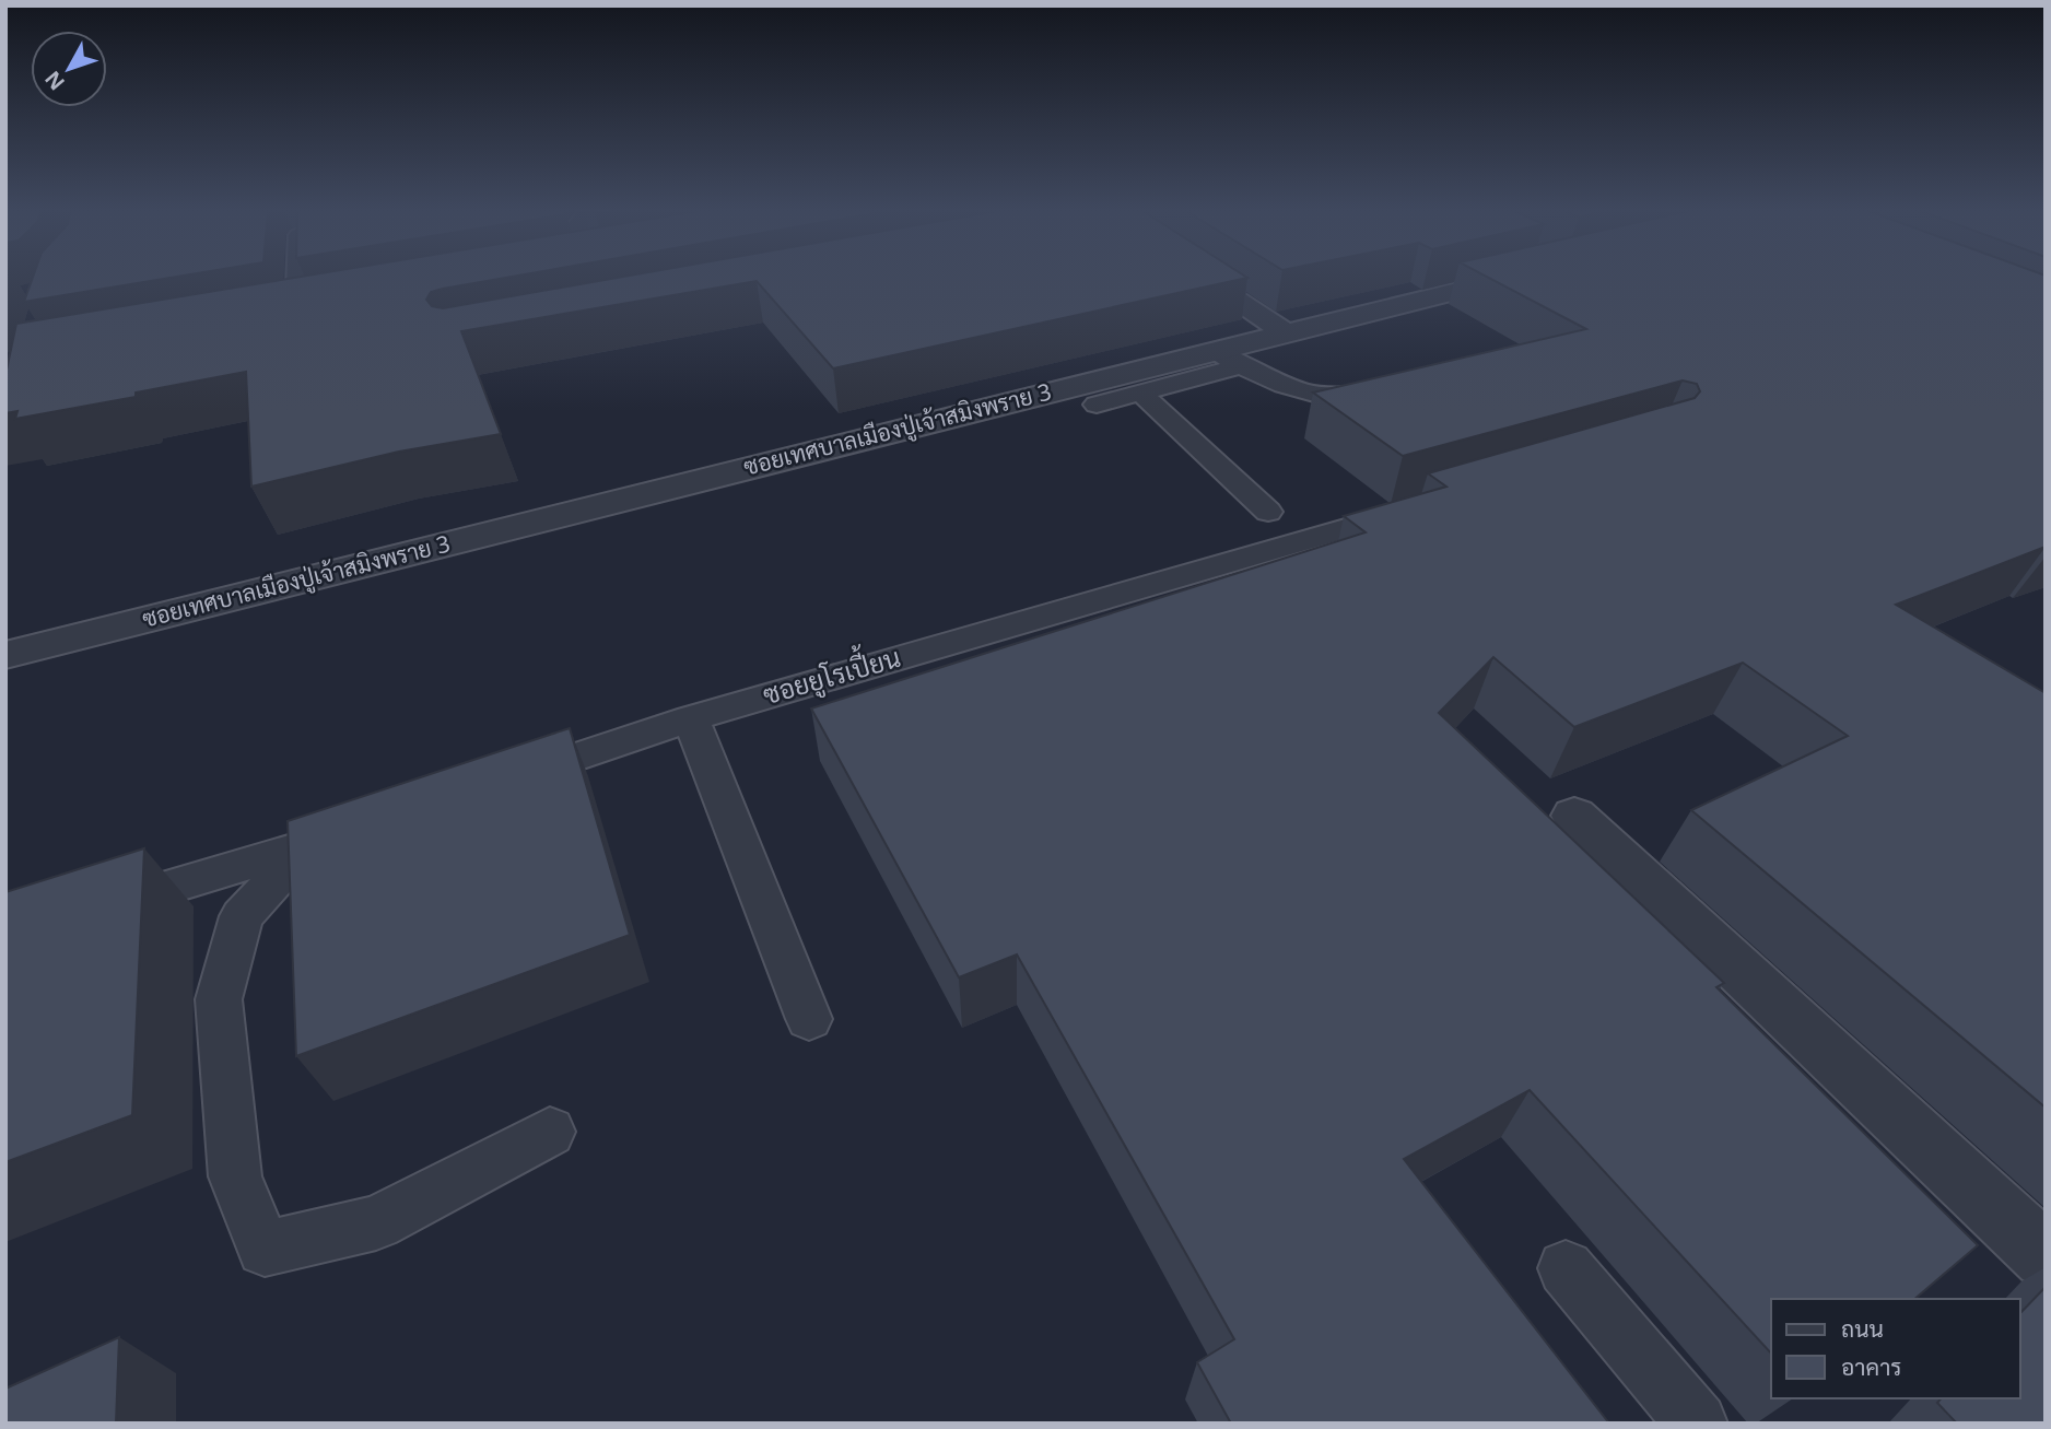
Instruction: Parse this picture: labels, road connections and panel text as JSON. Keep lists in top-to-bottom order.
{
  "streets": {
    "street": ["ซอยเทศบาลเมืองปู่เจ้าสมิงพราย 3"],
    "lane": ["ซอยยูโรเปี้ยน"]
  },
  "legend": ["ถนน", "อาคาร"],
  "north": "bottom left"
}
